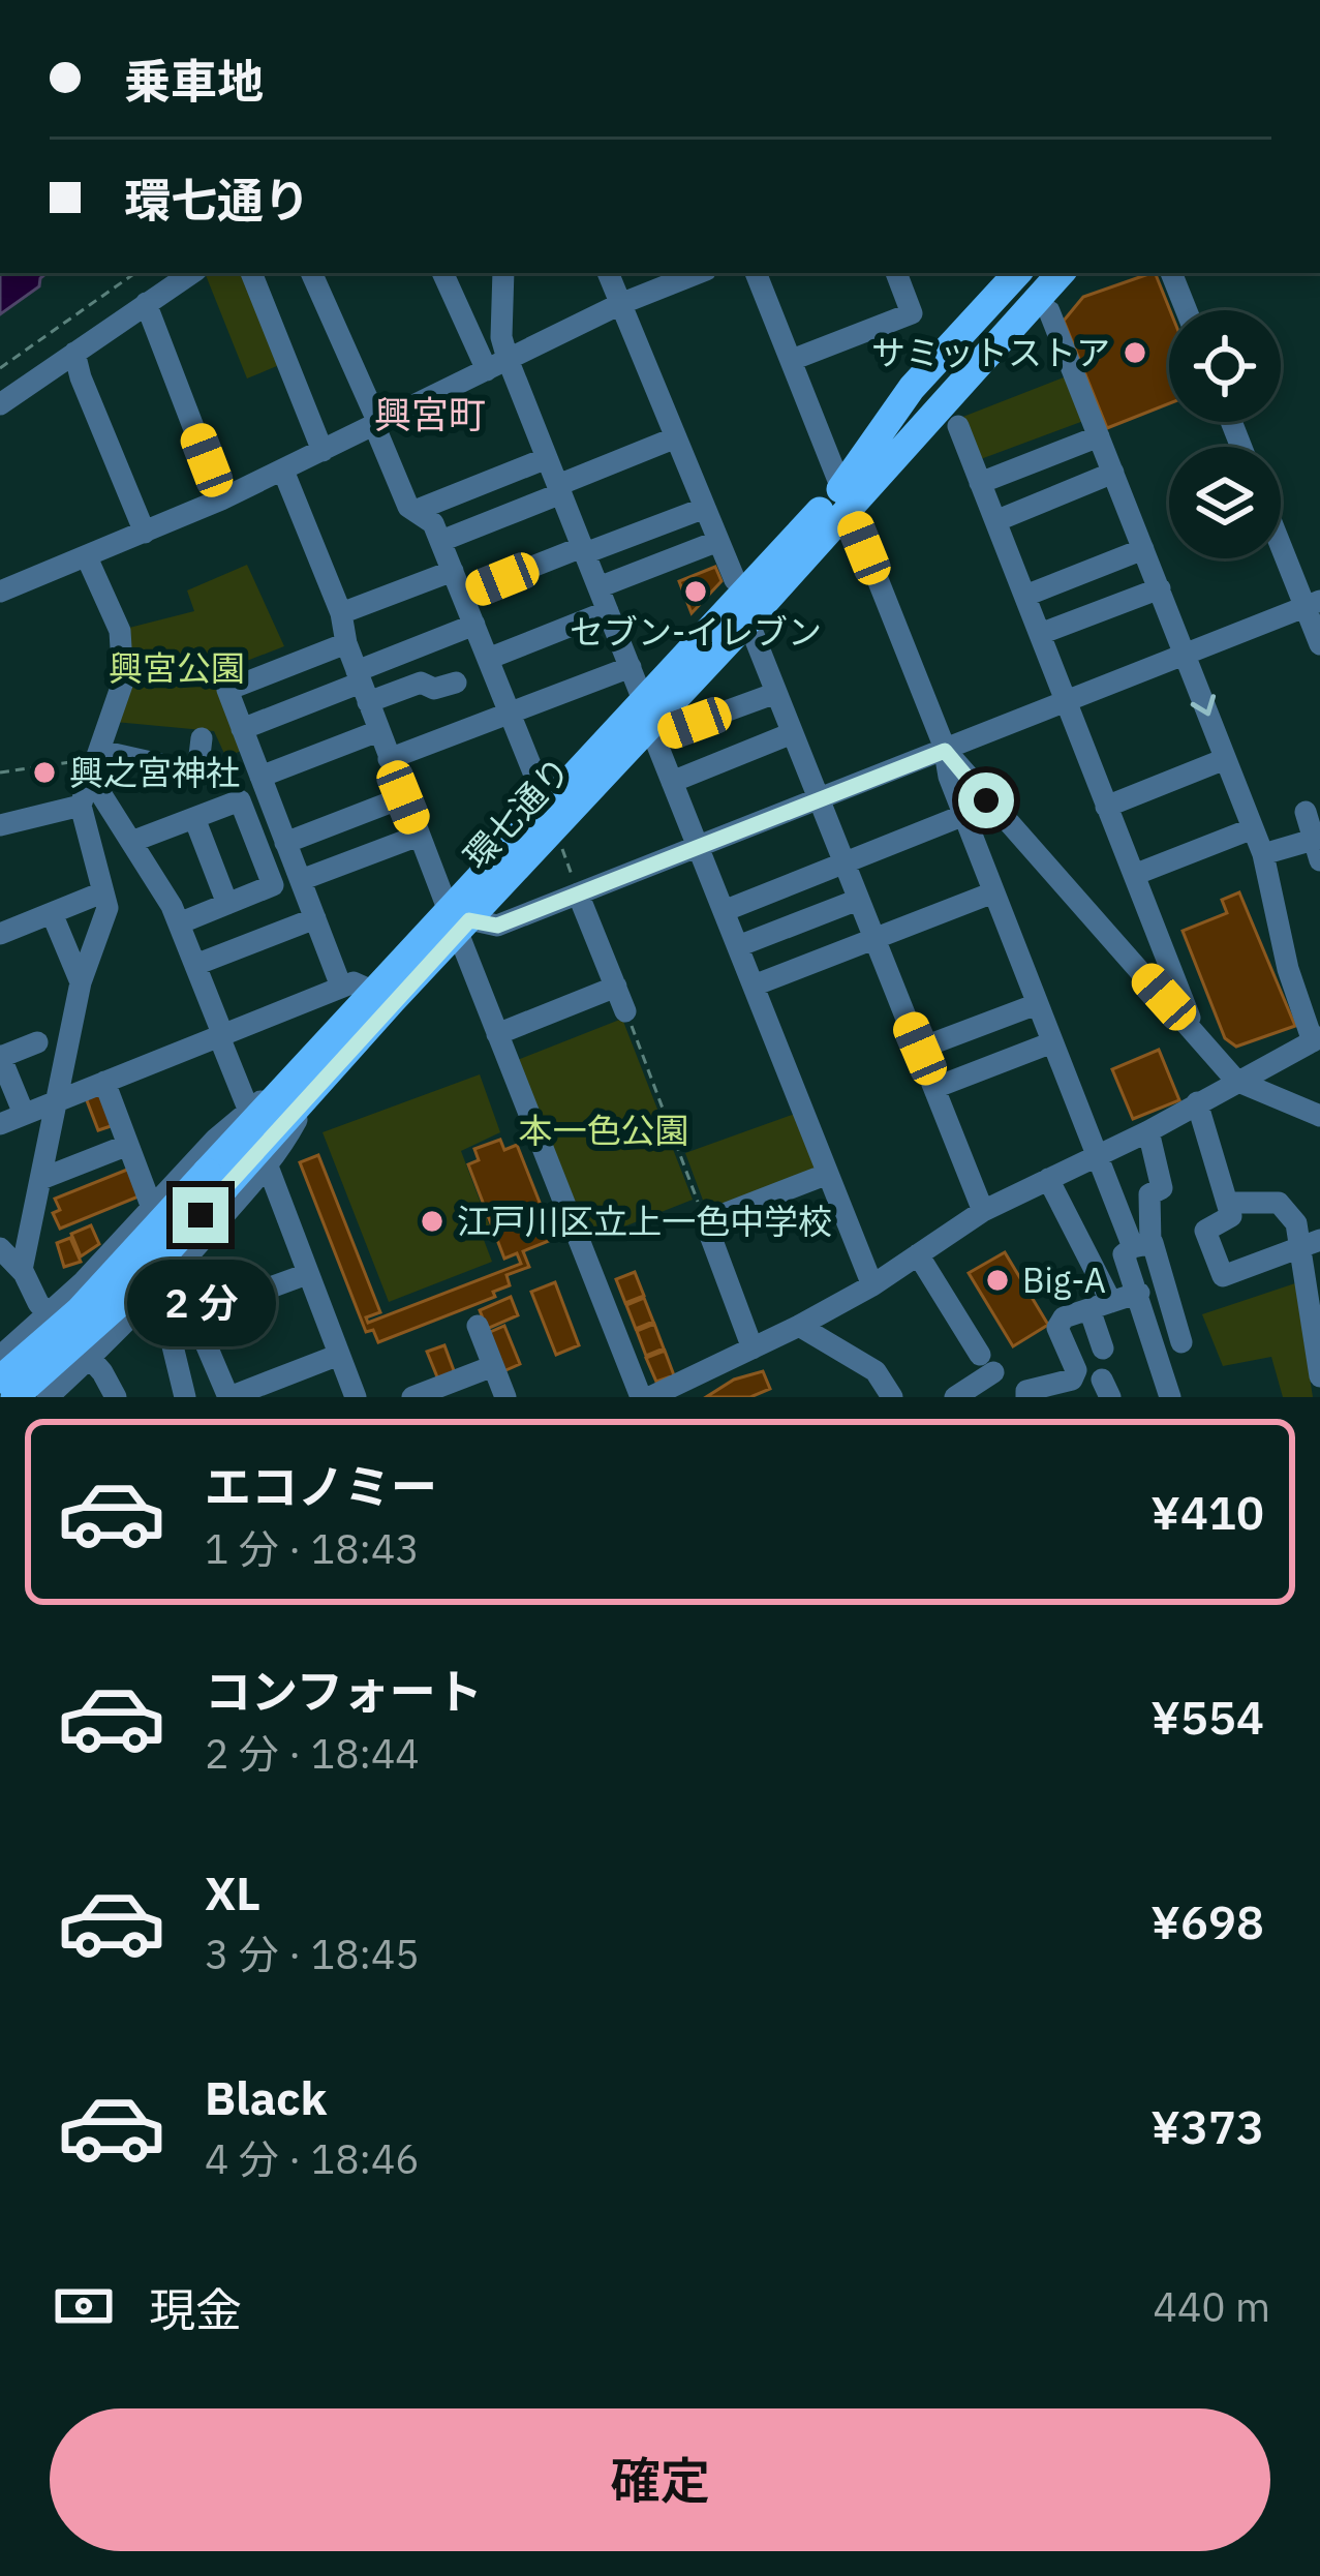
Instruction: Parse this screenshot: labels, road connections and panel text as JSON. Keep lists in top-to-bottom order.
{
  "streets": {
    "main road": ["環七通り"]
  },
  "districts": ["興宮町"],
  "parks": ["興宮公園", "本一色公園"],
  "places": [
    "サミットストア",
    "セブン-イレブン",
    "興之宮神社",
    "江戸川区立上一色中学校",
    "Big-A"
  ],
  "page": {
    "banner": ["乗車地", "環七通り"],
    "bubble": "2 分",
    "list": [
      {
        "name": "エコノミー",
        "note": "1 分 · 18:43",
        "value": "¥410"
      },
      {
        "name": "コンフォート",
        "note": "2 分 · 18:44",
        "value": "¥554"
      },
      {
        "name": "XL",
        "note": "3 分 · 18:45",
        "value": "¥698"
      },
      {
        "name": "Black",
        "note": "4 分 · 18:46",
        "value": "¥373"
      }
    ],
    "pay": ["現金", "440 m"],
    "buttons": "確定"
  }
}
